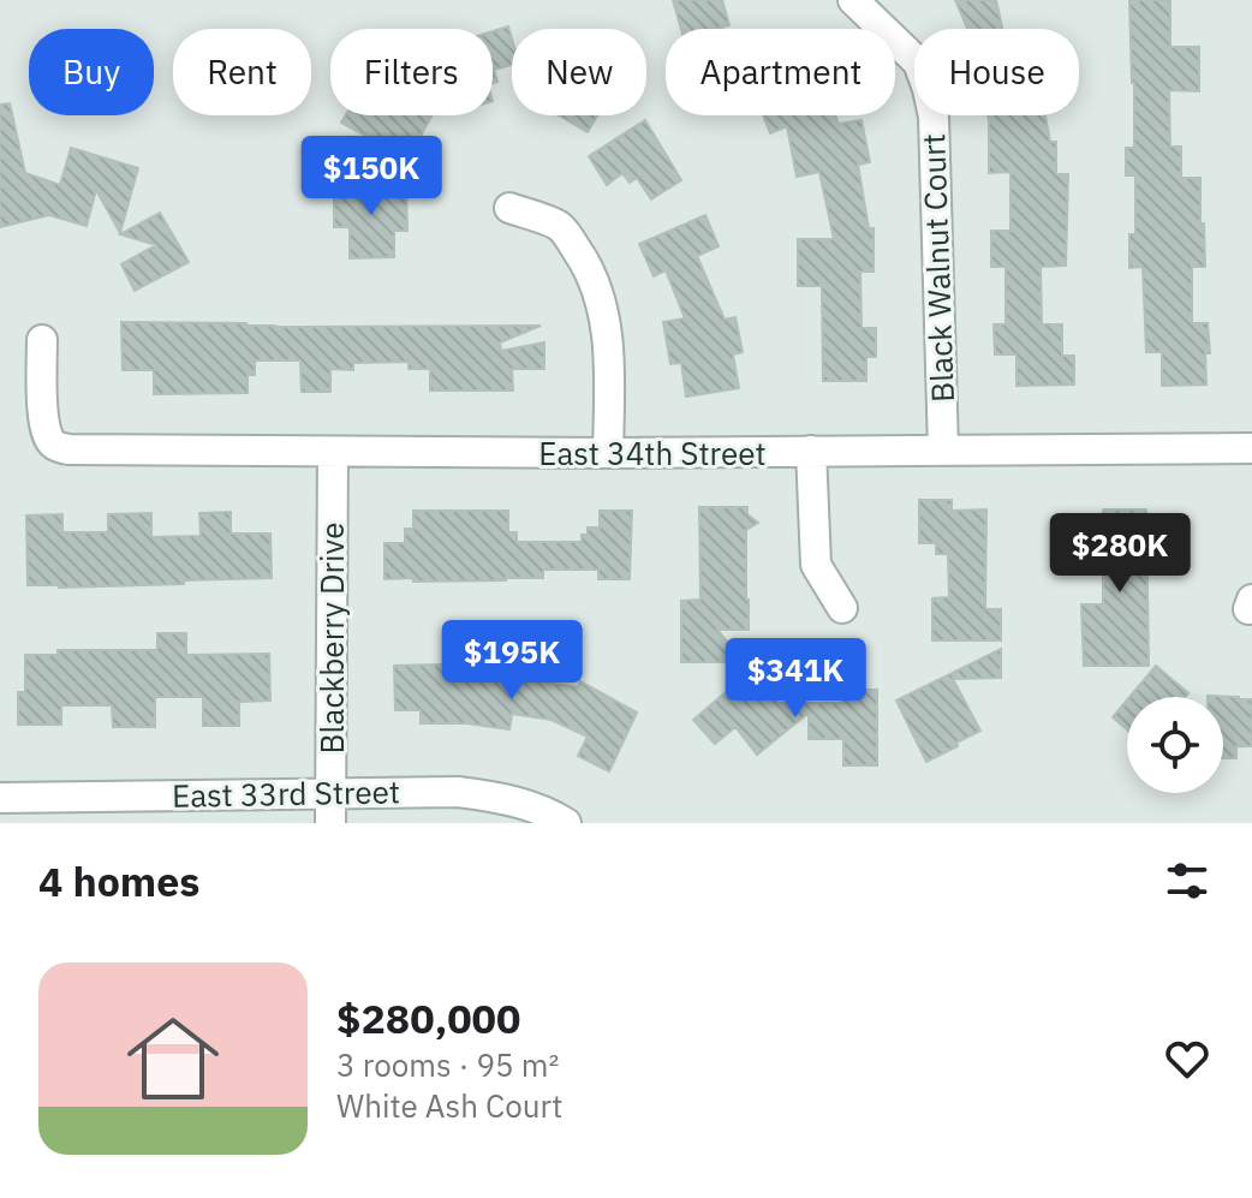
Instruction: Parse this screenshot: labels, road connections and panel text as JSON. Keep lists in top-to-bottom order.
{
  "streets": {
    "street": [
      "Black Walnut Court",
      "East 34th Street",
      "Blackberry Drive",
      "East 33rd Street"
    ]
  },
  "crossings": [
    ["Black Walnut Court", "East 34th Street"],
    ["East 34th Street", "Blackberry Drive"],
    ["Blackberry Drive", "East 33rd Street"]
  ],
  "page": {
    "chip": [
      "Buy",
      "Rent",
      "Filters",
      "New",
      "Apartment",
      "House"
    ],
    "price": [
      "$150K",
      "$280K",
      "$195K",
      "$341K"
    ],
    "heading": "4 homes",
    "list": [
      {
        "name": "$280,000",
        "note": "3 rooms · 95 m² · White Ash Court"
      }
    ]
  }
}
